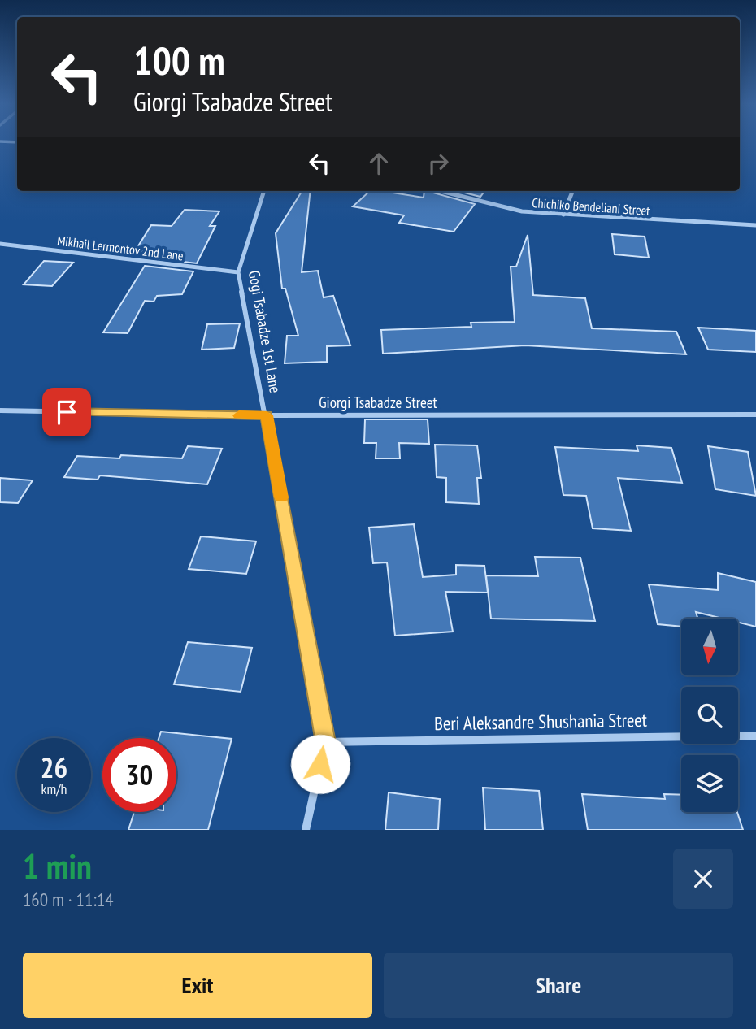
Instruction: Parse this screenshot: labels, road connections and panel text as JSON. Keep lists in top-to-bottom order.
{
  "streets": {
    "street": [
      "Chichiko Bendeliani Street",
      "Mikhail Lermontov 2nd Lane",
      "Gogi Tsabadze 1st Lane",
      "Giorgi Tsabadze Street",
      "Beri Aleksandre Shushania Street"
    ]
  },
  "crossings": [
    ["Mikhail Lermontov 2nd Lane", "Gogi Tsabadze 1st Lane"],
    ["Gogi Tsabadze 1st Lane", "Giorgi Tsabadze Street"],
    ["Gogi Tsabadze 1st Lane", "Beri Aleksandre Shushania Street"]
  ],
  "north": "bottom",
  "page": {
    "turn": ["100 m", "Giorgi Tsabadze Street"],
    "speed": "26 km/h",
    "limit": "30",
    "heading": ["1 min", "160 m · 11:14"],
    "buttons": ["Exit", "Share"]
  }
}
